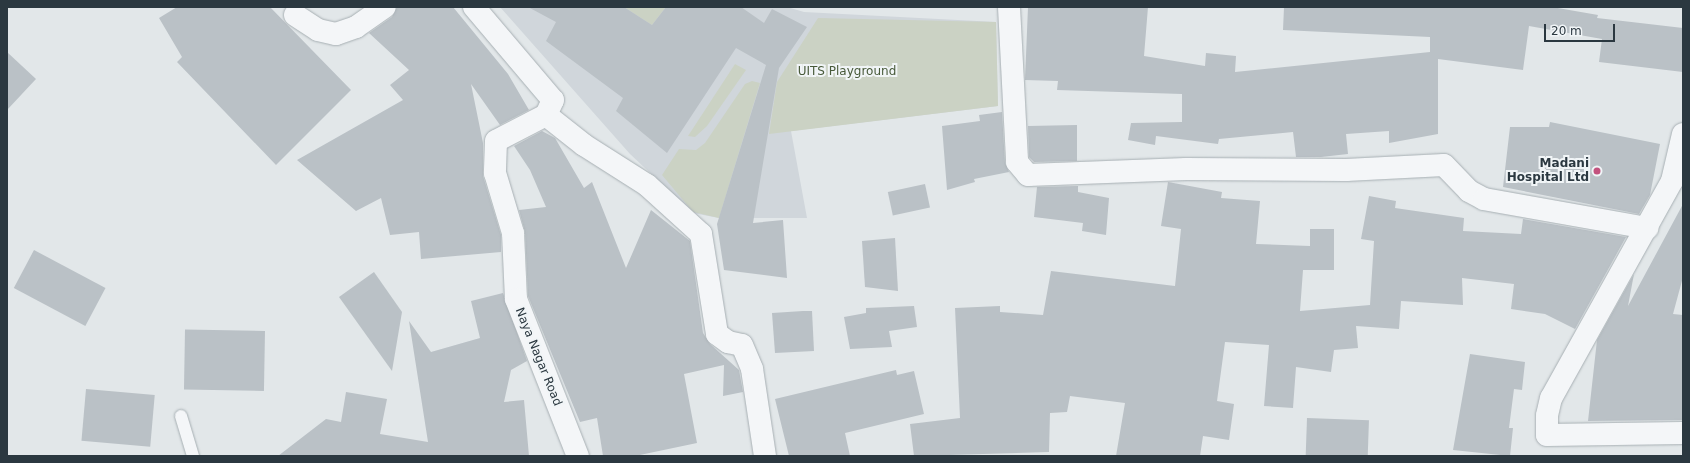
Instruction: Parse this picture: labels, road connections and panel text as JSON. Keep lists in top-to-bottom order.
{
  "streets": {
    "street": ["Naya Nagar Road"]
  },
  "parks": ["UITS Playground"],
  "places": ["Madani Hospital Ltd"],
  "scale_bar": "20 m"
}
